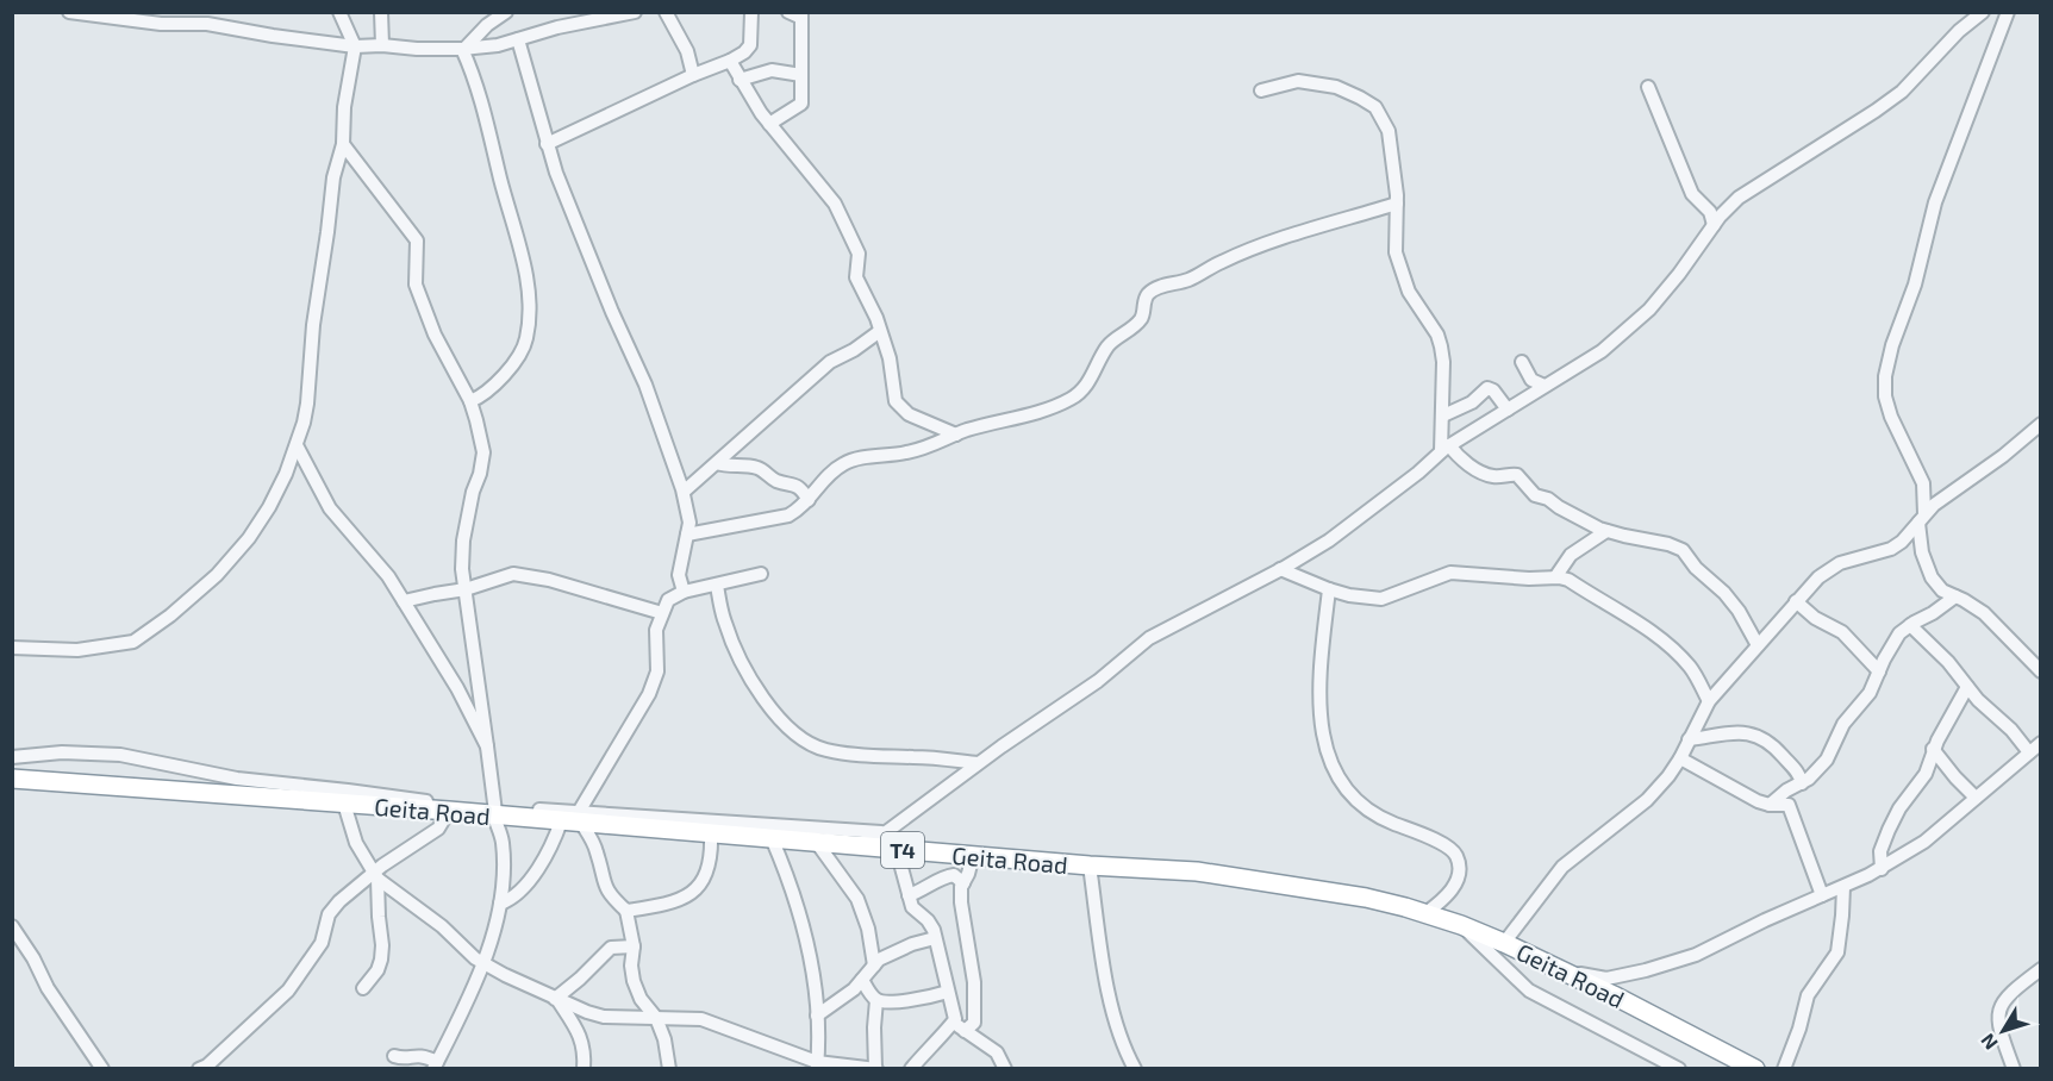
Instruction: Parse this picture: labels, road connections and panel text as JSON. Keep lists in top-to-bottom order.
{
  "streets": {
    "highway": ["Geita Road", "T4"]
  },
  "north": "bottom left"
}
